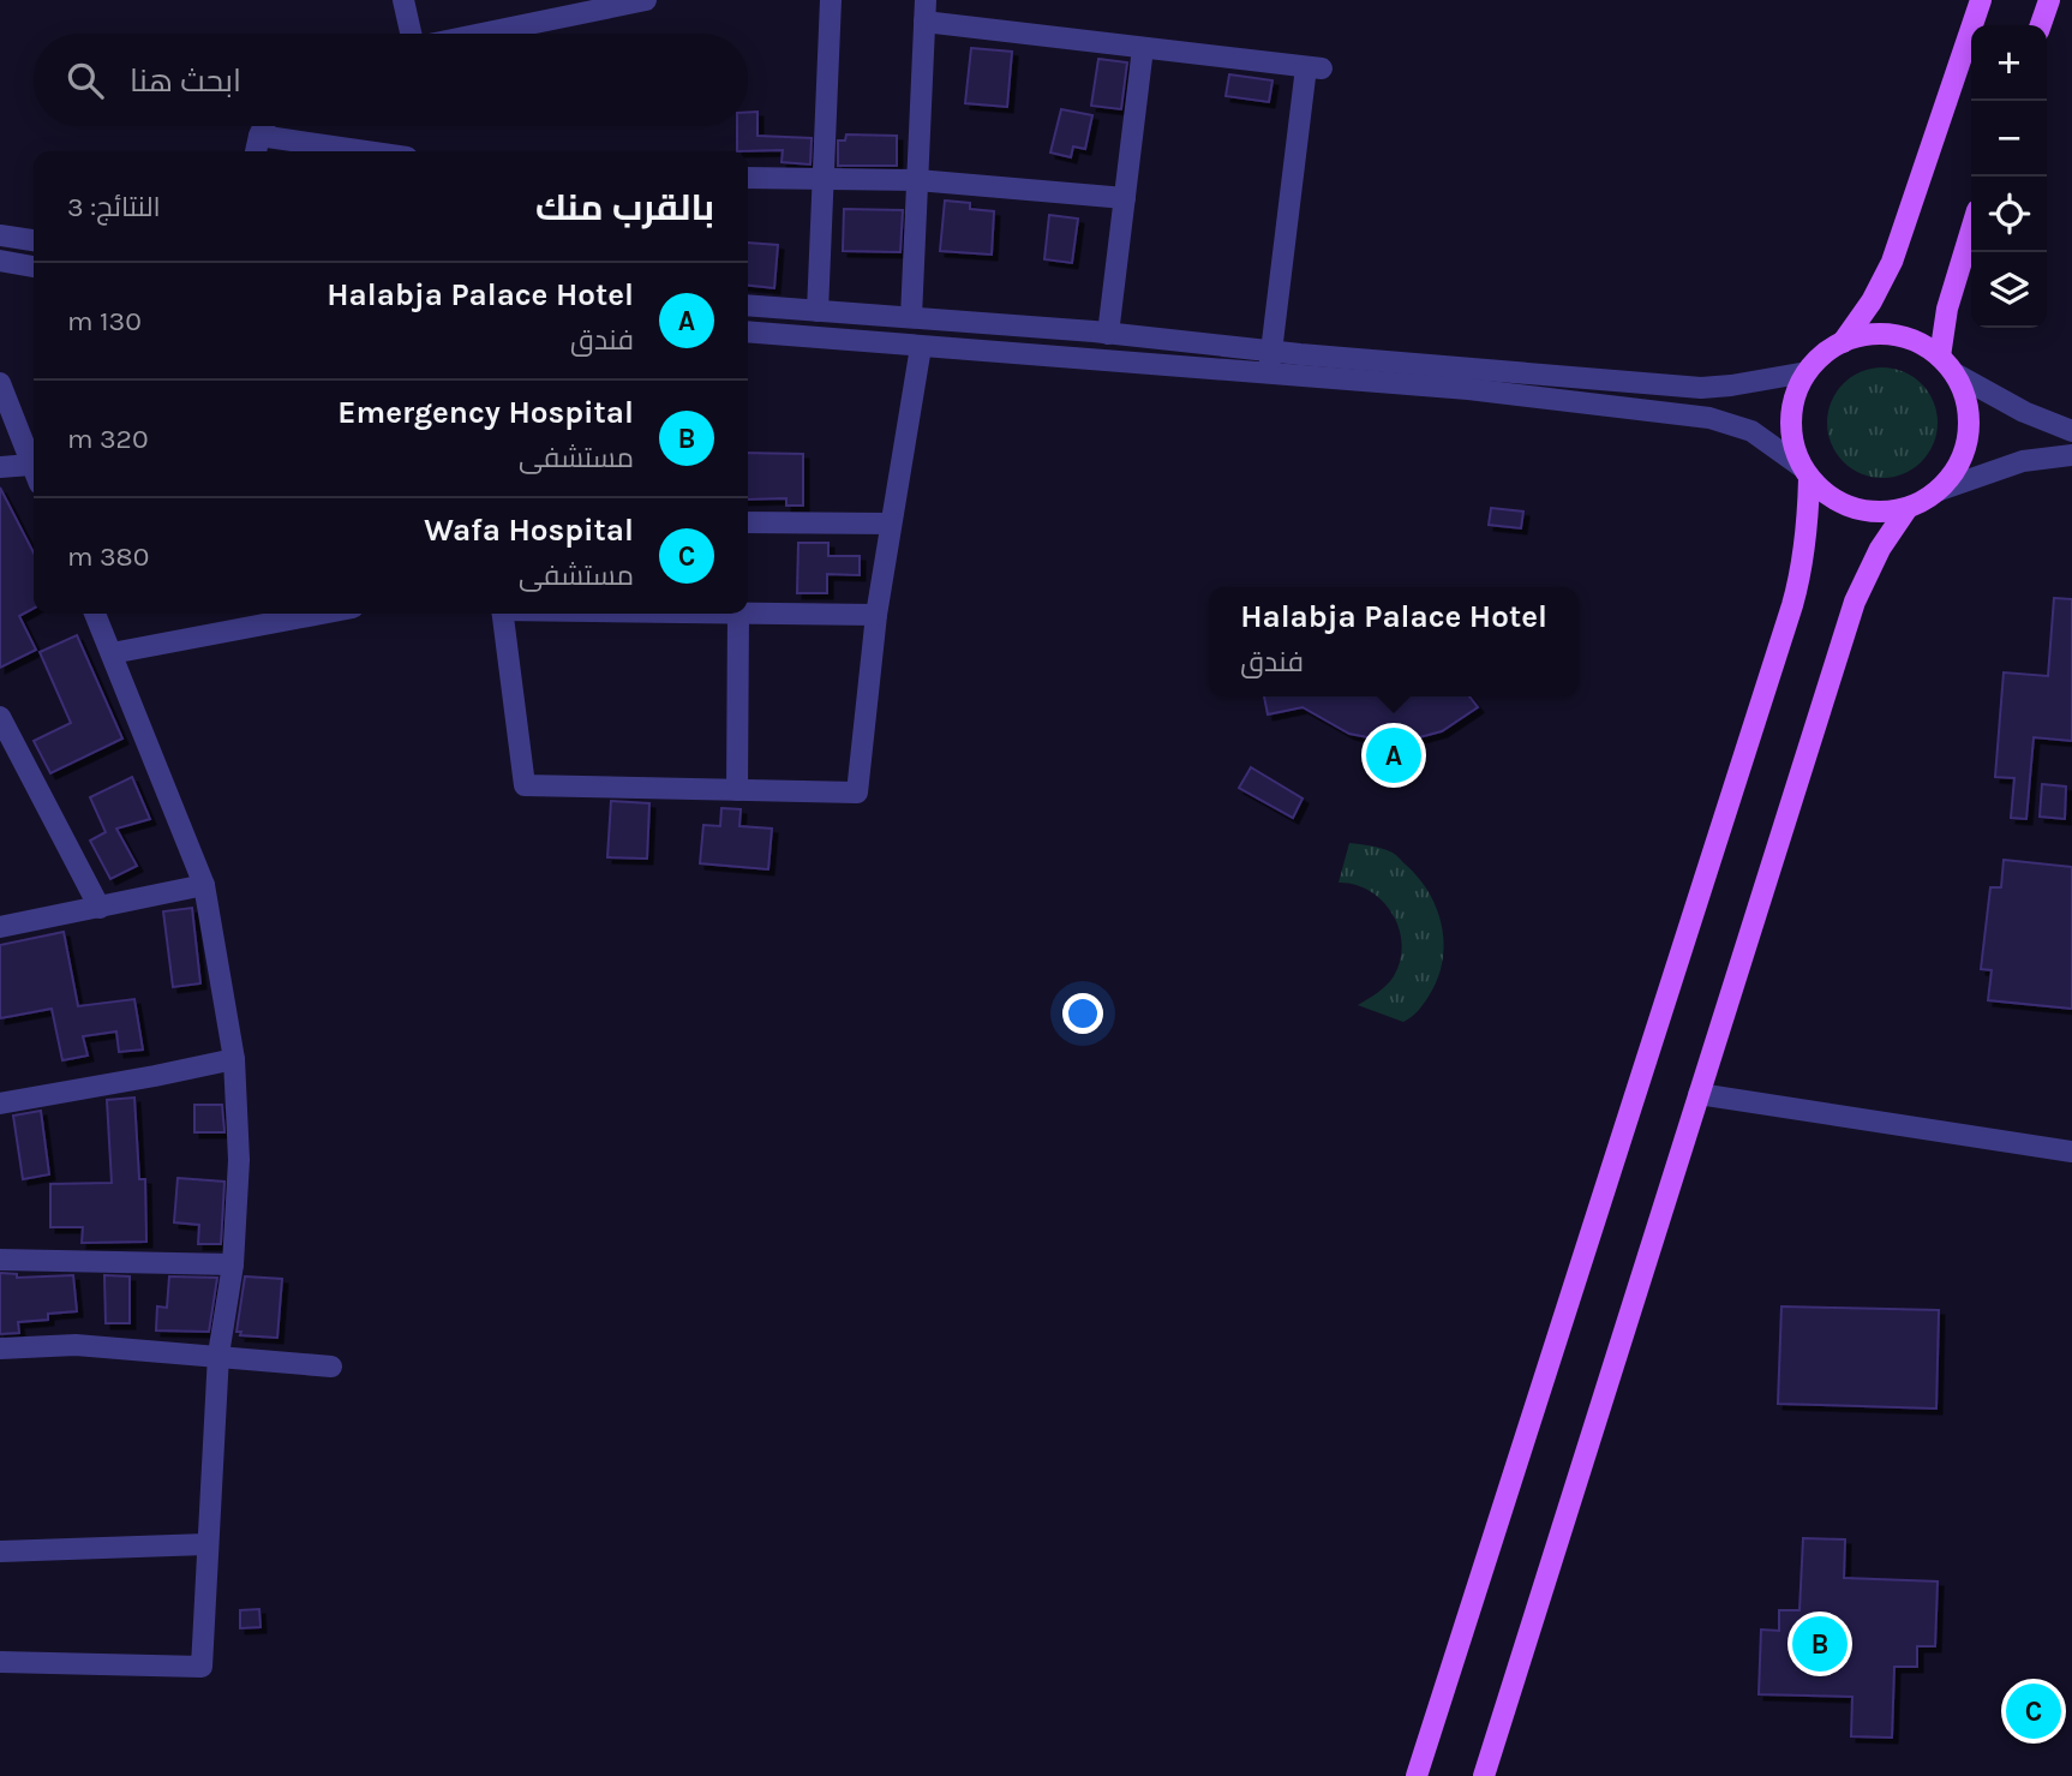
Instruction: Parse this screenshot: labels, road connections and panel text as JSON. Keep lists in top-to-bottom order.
{
  "page": {
    "map_buttons": ["+", "−"],
    "search": "ابحث هنا",
    "heading": ["بالقرب منك", "النتائج: 3"],
    "list": [
      {
        "mark": "A",
        "name": "Halabja Palace Hotel",
        "note": "فندق",
        "value": "130 m"
      },
      {
        "mark": "B",
        "name": "Emergency Hospital",
        "note": "مستشفى",
        "value": "320 m"
      },
      {
        "mark": "C",
        "name": "Wafa Hospital",
        "note": "مستشفى",
        "value": "380 m"
      }
    ],
    "popup": ["Halabja Palace Hotel", "فندق"],
    "pins": ["A", "B", "C"]
  }
}
